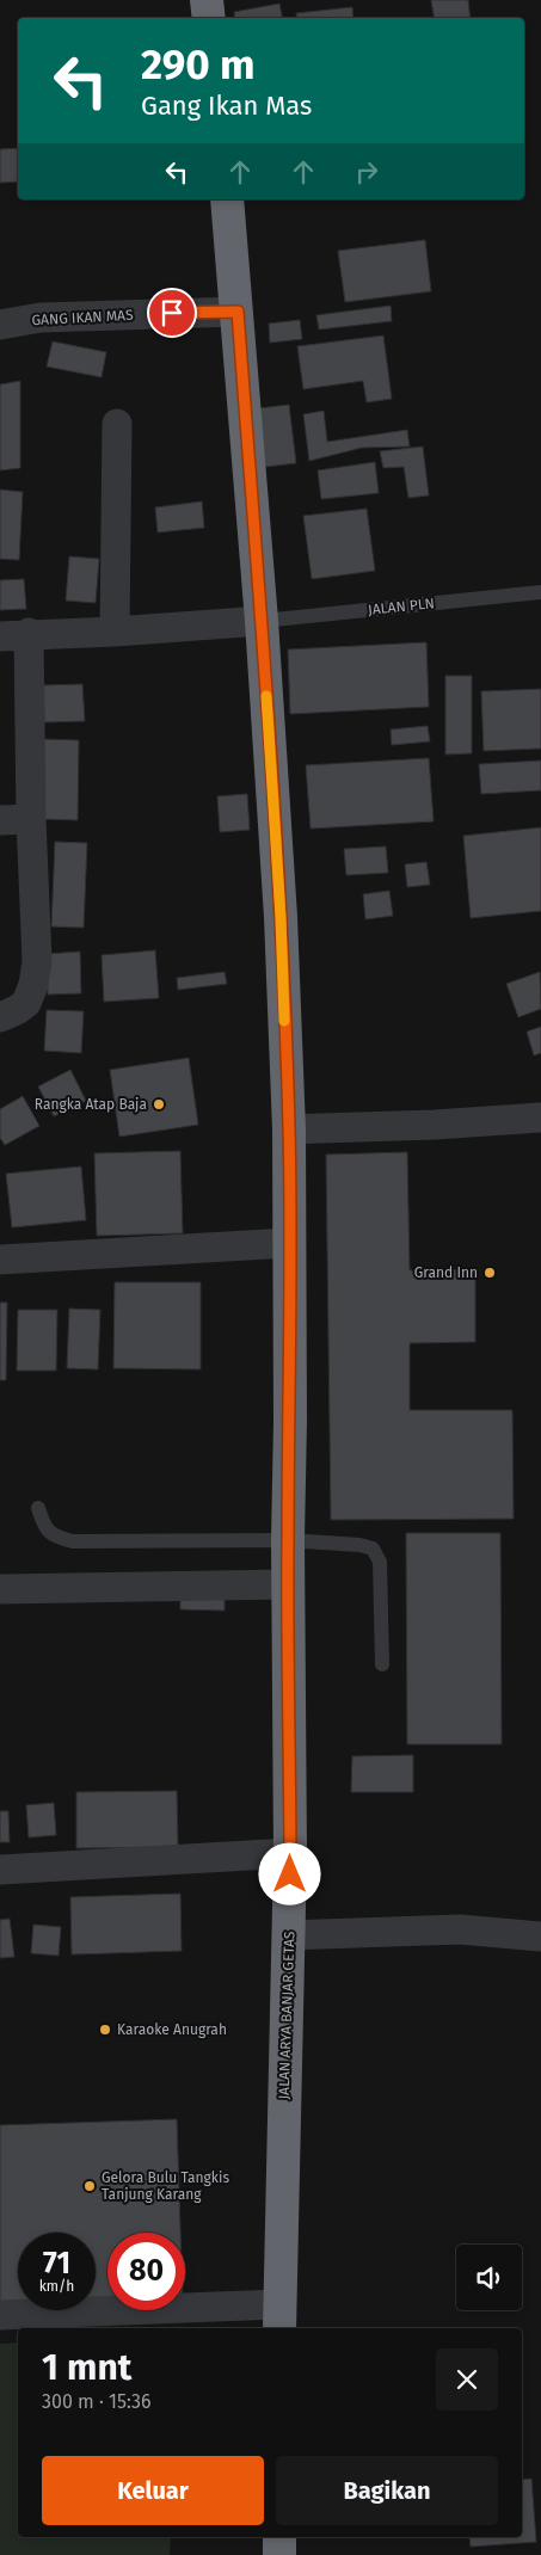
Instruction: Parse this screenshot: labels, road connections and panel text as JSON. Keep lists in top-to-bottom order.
{
  "streets": {
    "highway": ["JALAN ARYA BANJAR GETAS"],
    "street": ["GANG IKAN MAS"],
    "lane": ["JALAN PLN"]
  },
  "crossings": [
    ["GANG IKAN MAS", "JALAN ARYA BANJAR GETAS"],
    ["JALAN PLN", "JALAN ARYA BANJAR GETAS"]
  ],
  "places": [
    "Rangka Atap Baja",
    "Grand Inn",
    "Karaoke Anugrah",
    "Gelora Bulu Tangkis Tanjung Karang"
  ],
  "page": {
    "turn": ["290 m", "Gang Ikan Mas"],
    "speed": "71 km/h",
    "limit": "80",
    "heading": ["1 mnt", "300 m · 15:36"],
    "buttons": ["Keluar", "Bagikan"]
  }
}
